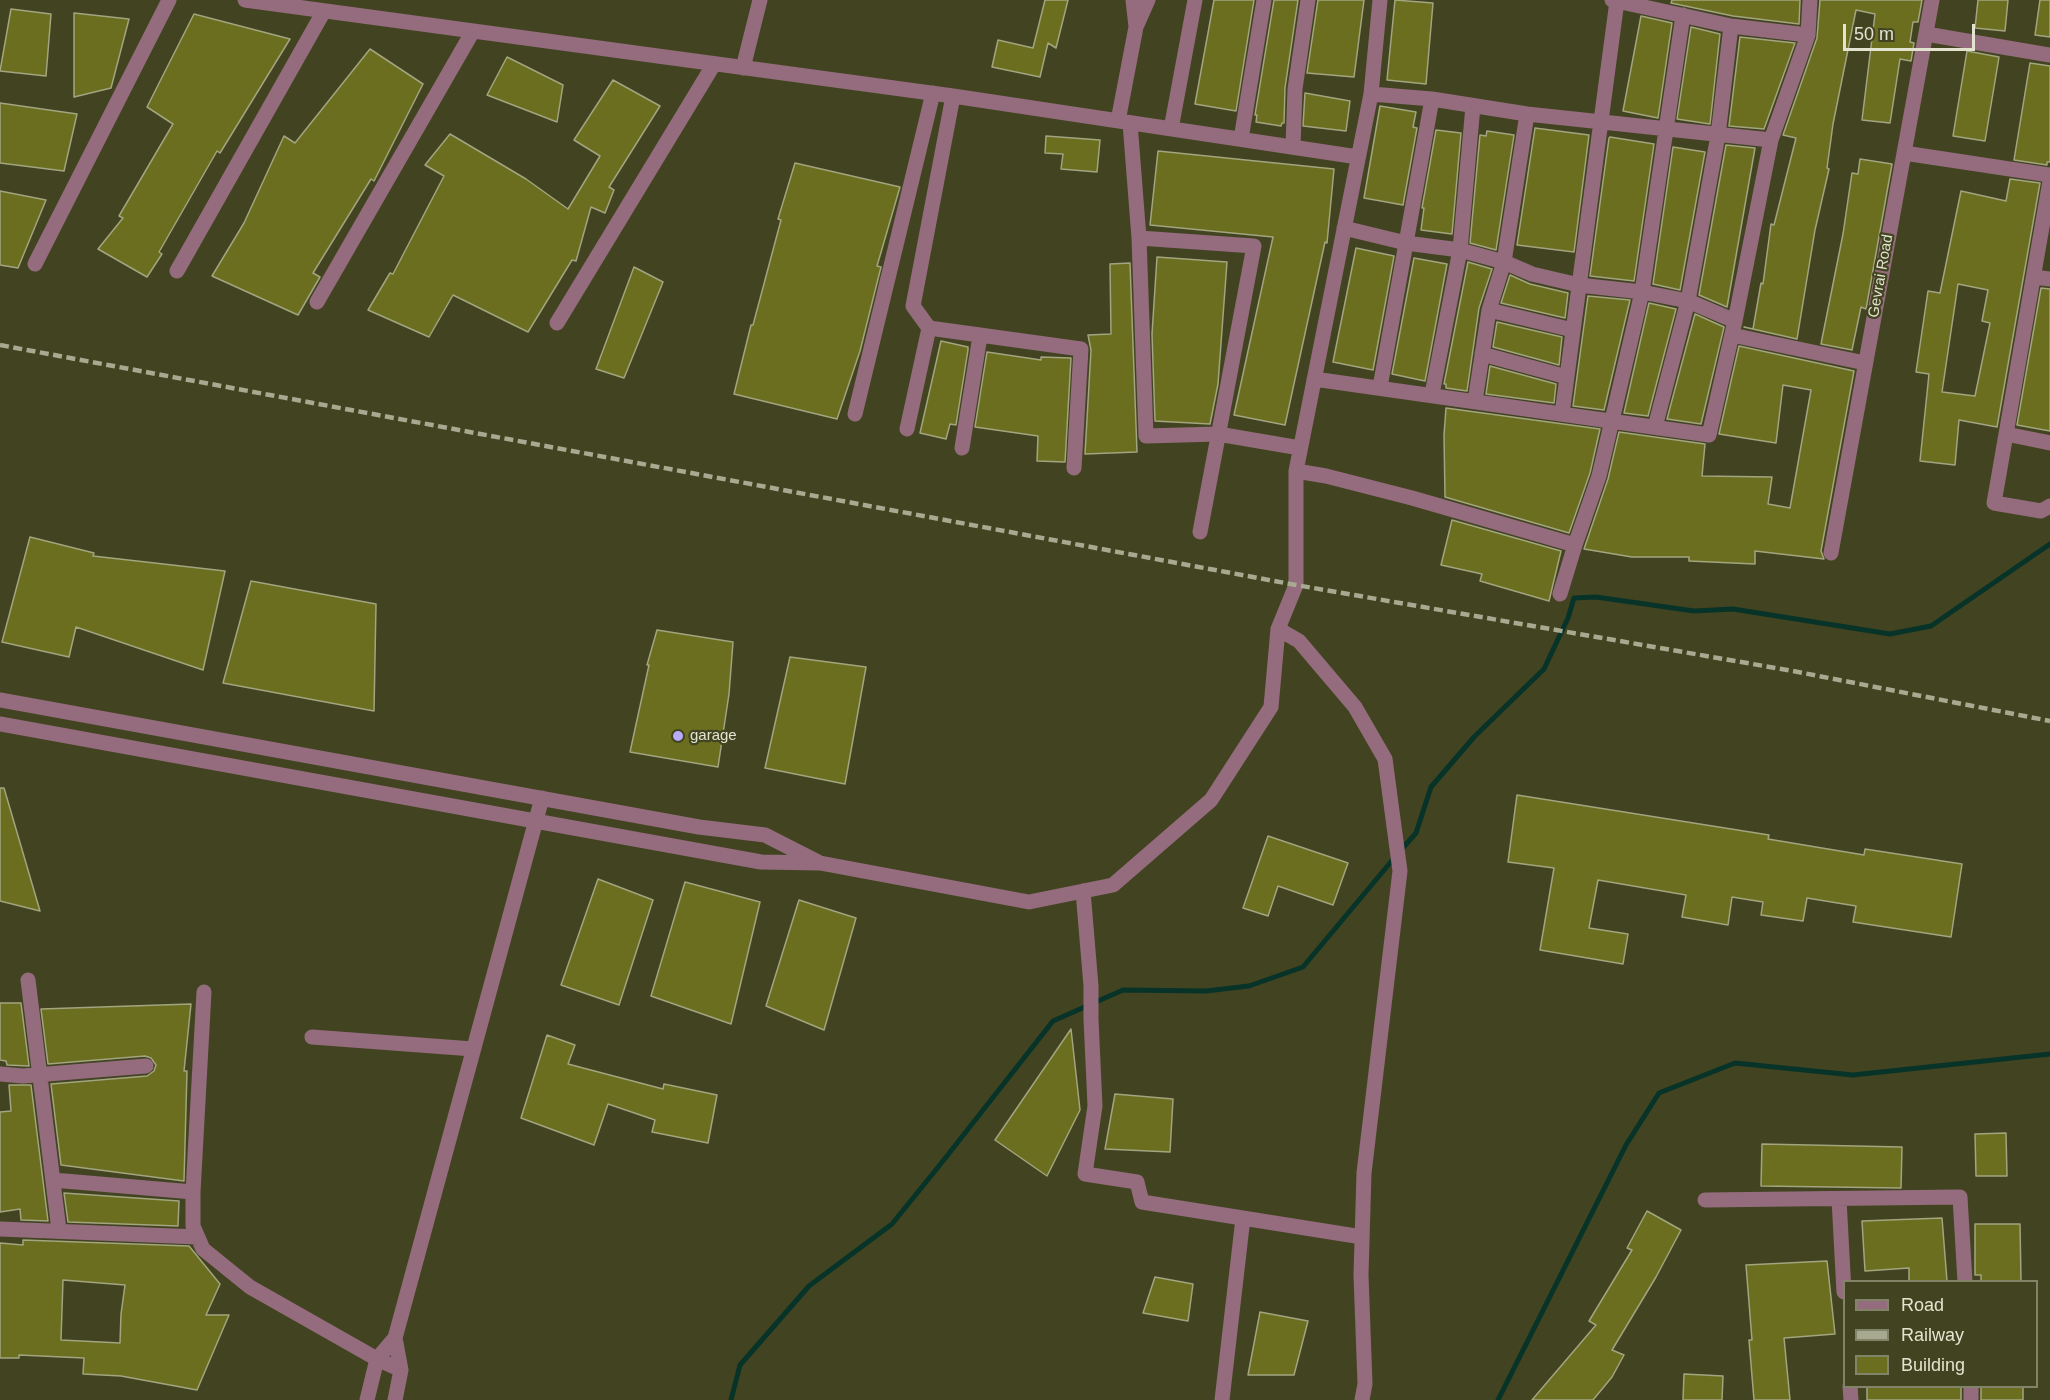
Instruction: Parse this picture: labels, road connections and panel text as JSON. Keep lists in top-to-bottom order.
{
  "streets": {
    "street": ["Gevrai Road"]
  },
  "places": ["garage"],
  "legend": ["Road", "Railway", "Building"],
  "scale_bar": "50 m"
}
